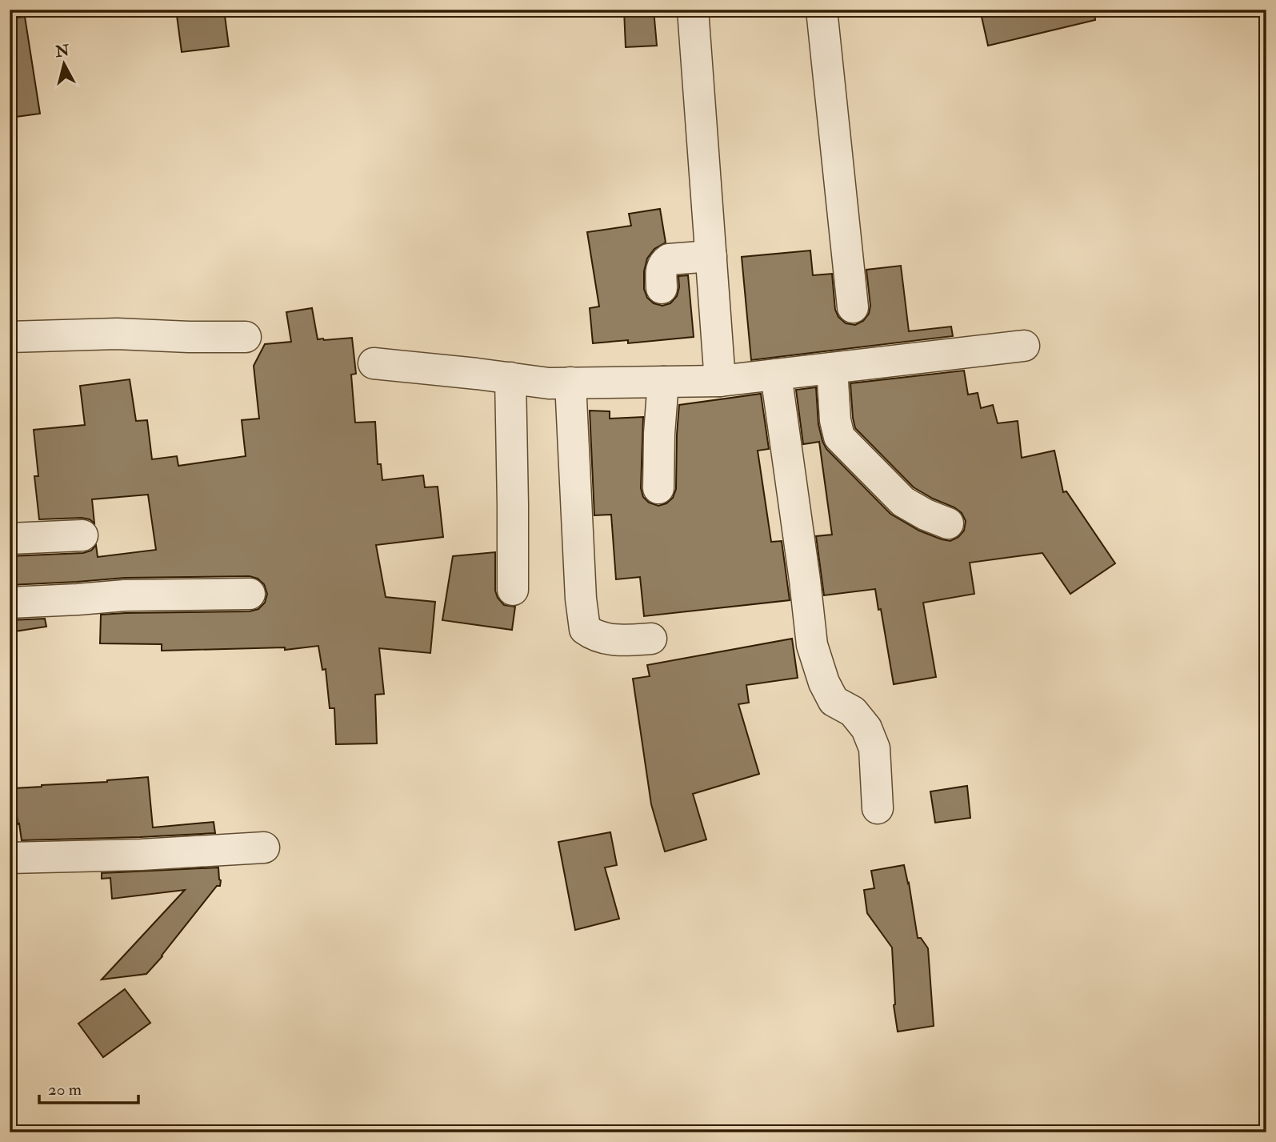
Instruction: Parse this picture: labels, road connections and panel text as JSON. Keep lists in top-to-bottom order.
{
  "scale_bar": "20 m",
  "north": "top"
}
